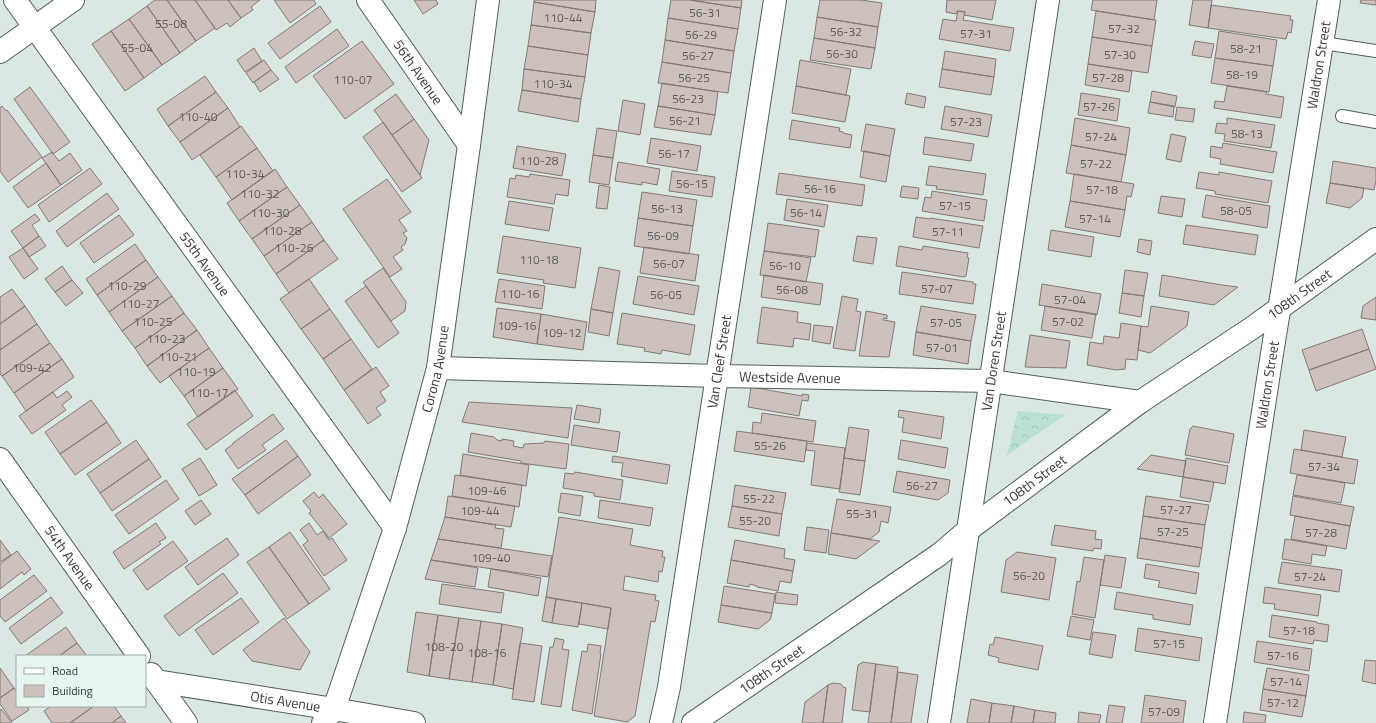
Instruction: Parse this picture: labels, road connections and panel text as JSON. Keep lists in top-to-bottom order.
{
  "streets": {
    "street": [
      "Waldron Street",
      "56th Avenue",
      "55th Avenue",
      "108th Street",
      "Van Doren Street",
      "Van Cleef Street",
      "Corona Avenue",
      "Westside Avenue",
      "54th Avenue",
      "Otis Avenue"
    ]
  },
  "crossings": [
    ["Waldron Street", "108th Street"],
    ["56th Avenue", "Corona Avenue"],
    ["55th Avenue", "Corona Avenue"],
    ["108th Street", "Van Doren Street"],
    ["108th Street", "Westside Avenue"],
    ["Van Doren Street", "Westside Avenue"],
    ["Van Cleef Street", "Westside Avenue"],
    ["Corona Avenue", "Westside Avenue"],
    ["Corona Avenue", "Otis Avenue"]
  ],
  "house_numbers": [
    "56-31",
    "110-44",
    "55-08",
    "57-32",
    "56-32",
    "57-31",
    "56-29",
    "55-04",
    "58-21",
    "56-30",
    "57-30",
    "56-27",
    "58-19",
    "56-25",
    "57-28",
    "110-07",
    "110-34",
    "56-23",
    "57-26",
    "110-40",
    "56-21",
    "57-23",
    "58-13",
    "57-24",
    "56-17",
    "110-28",
    "57-22",
    "110-34",
    "56-15",
    "56-16",
    "57-18",
    "110-32",
    "57-15",
    "56-13",
    "58-05",
    "110-30",
    "56-14",
    "57-14",
    "110-28",
    "57-11",
    "56-09",
    "110-26",
    "110-18",
    "56-07",
    "56-10",
    "110-29",
    "57-07",
    "56-08",
    "110-16",
    "56-05",
    "57-04",
    "110-27",
    "110-25",
    "57-02",
    "57-05",
    "109-16",
    "109-12",
    "110-23",
    "57-01",
    "110-21",
    "109-42",
    "110-19",
    "110-17",
    "55-26",
    "57-34",
    "56-27",
    "109-46",
    "55-22",
    "57-27",
    "109-44",
    "55-31",
    "55-20",
    "57-25",
    "57-28",
    "109-40",
    "56-20",
    "57-24",
    "57-18",
    "57-15",
    "108-20",
    "108-16",
    "57-16",
    "57-14",
    "57-12",
    "57-09"
  ],
  "legend": ["Road", "Building"]
}
